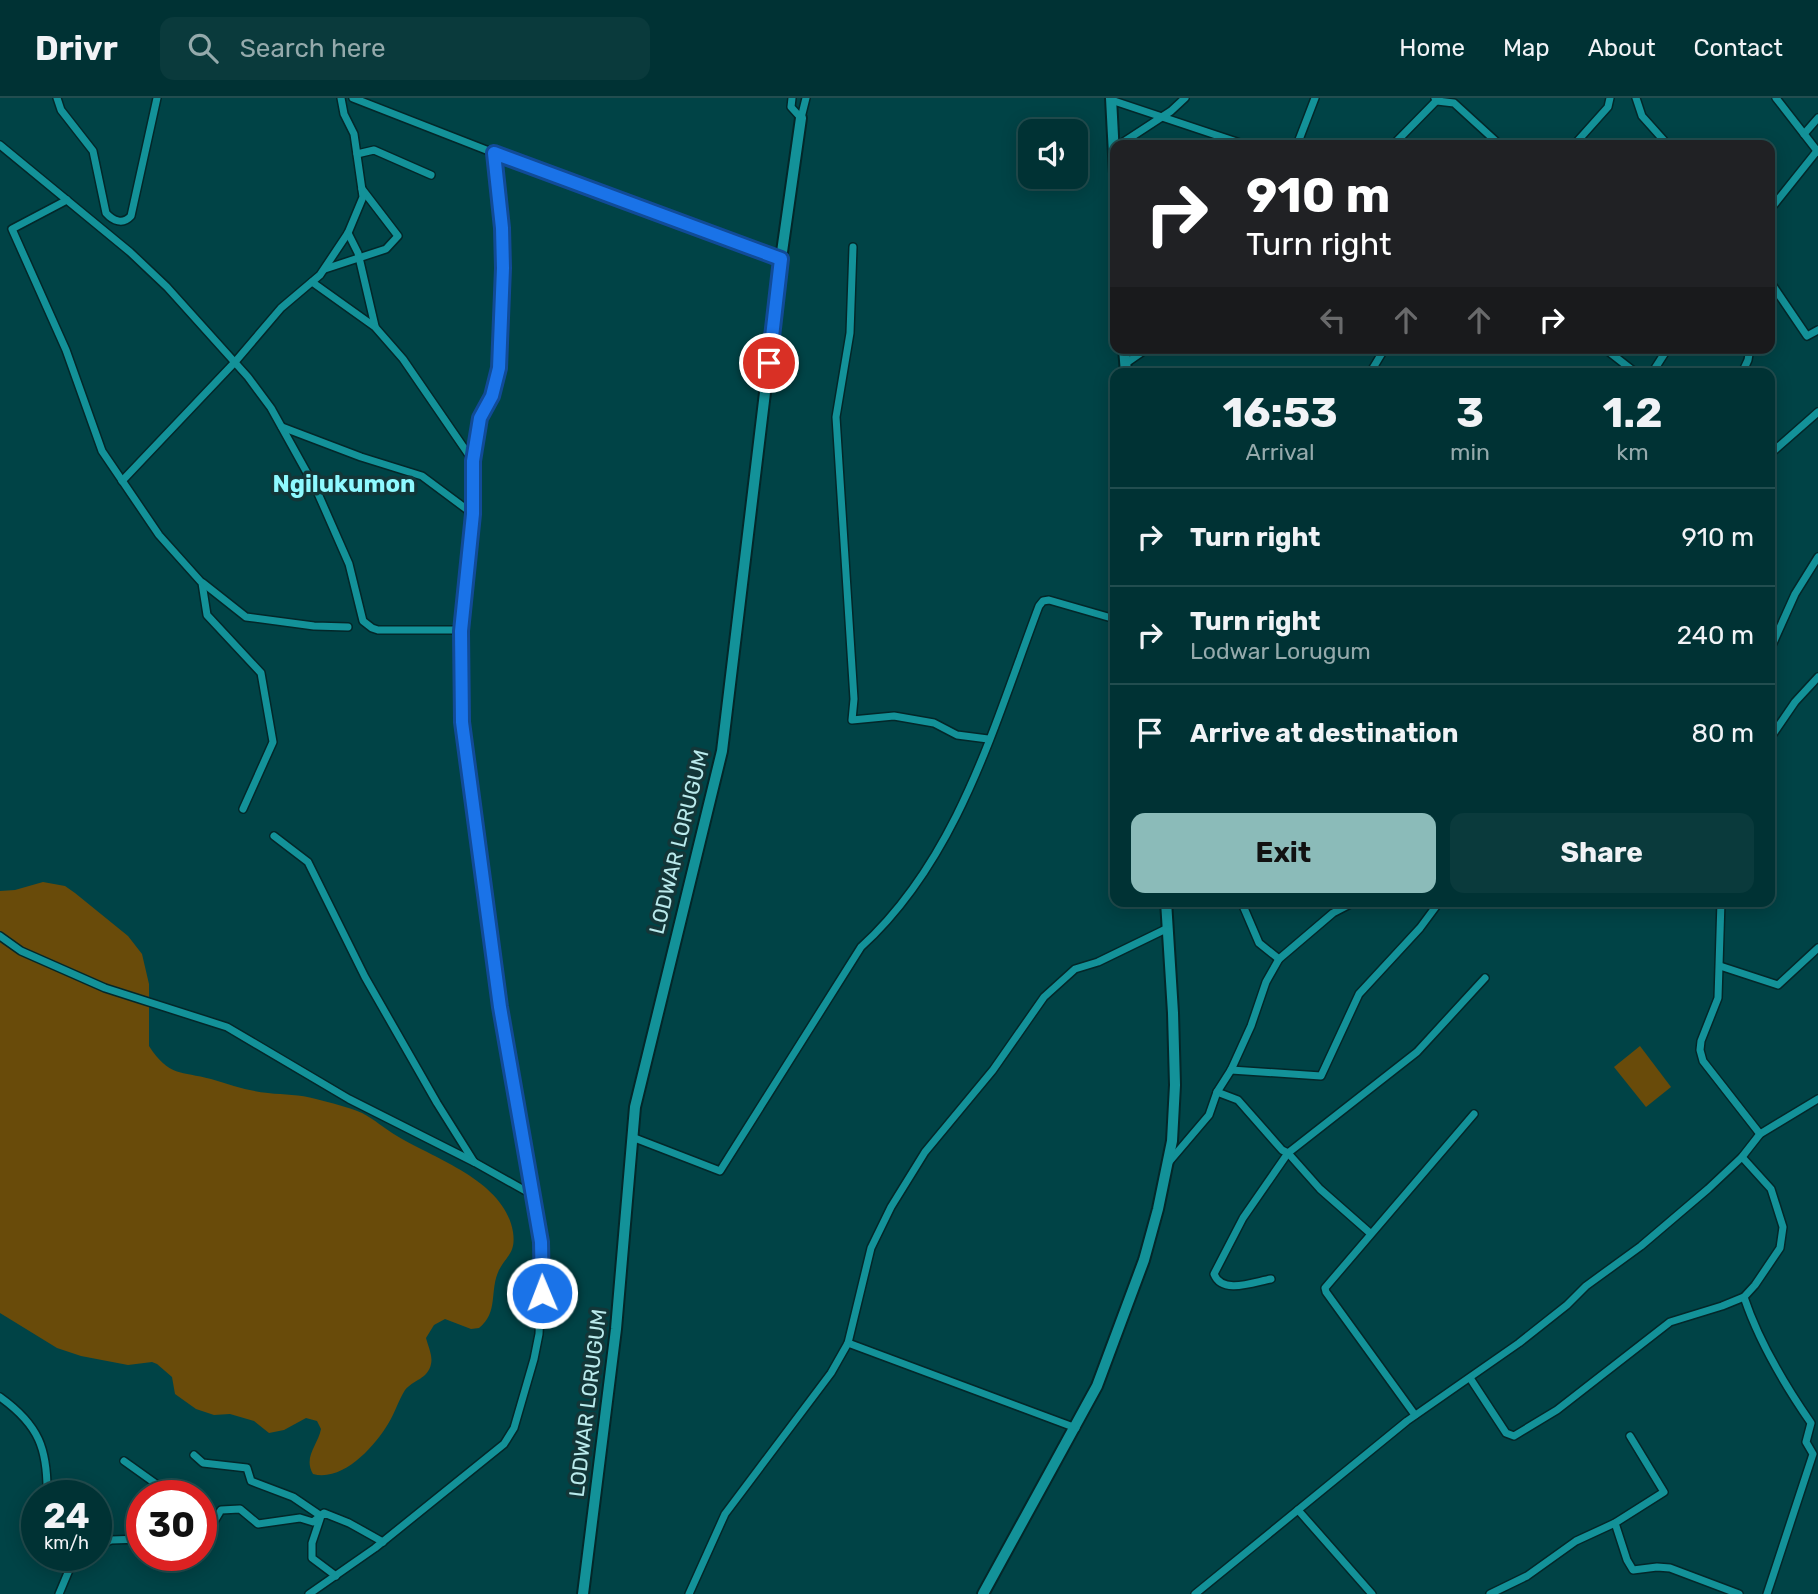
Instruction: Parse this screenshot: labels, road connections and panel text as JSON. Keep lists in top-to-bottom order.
{
  "streets": {
    "street": ["LODWAR LORUGUM"]
  },
  "districts": ["Ngilukumon"],
  "page": {
    "header": "Drivr",
    "search": "Search here",
    "nav": [
      "Home",
      "Map",
      "About",
      "Contact"
    ],
    "turn": ["910 m", "Turn right"],
    "eta": [
      "16:53",
      "Arrival",
      "3",
      "min",
      "1.2",
      "km"
    ],
    "list": [
      {
        "name": "Turn right",
        "value": "910 m"
      },
      {
        "name": "Turn right",
        "note": "Lodwar Lorugum",
        "value": "240 m"
      },
      {
        "name": "Arrive at destination",
        "value": "80 m"
      }
    ],
    "buttons": ["Exit", "Share"],
    "speed": "24 km/h",
    "limit": "30"
  }
}
